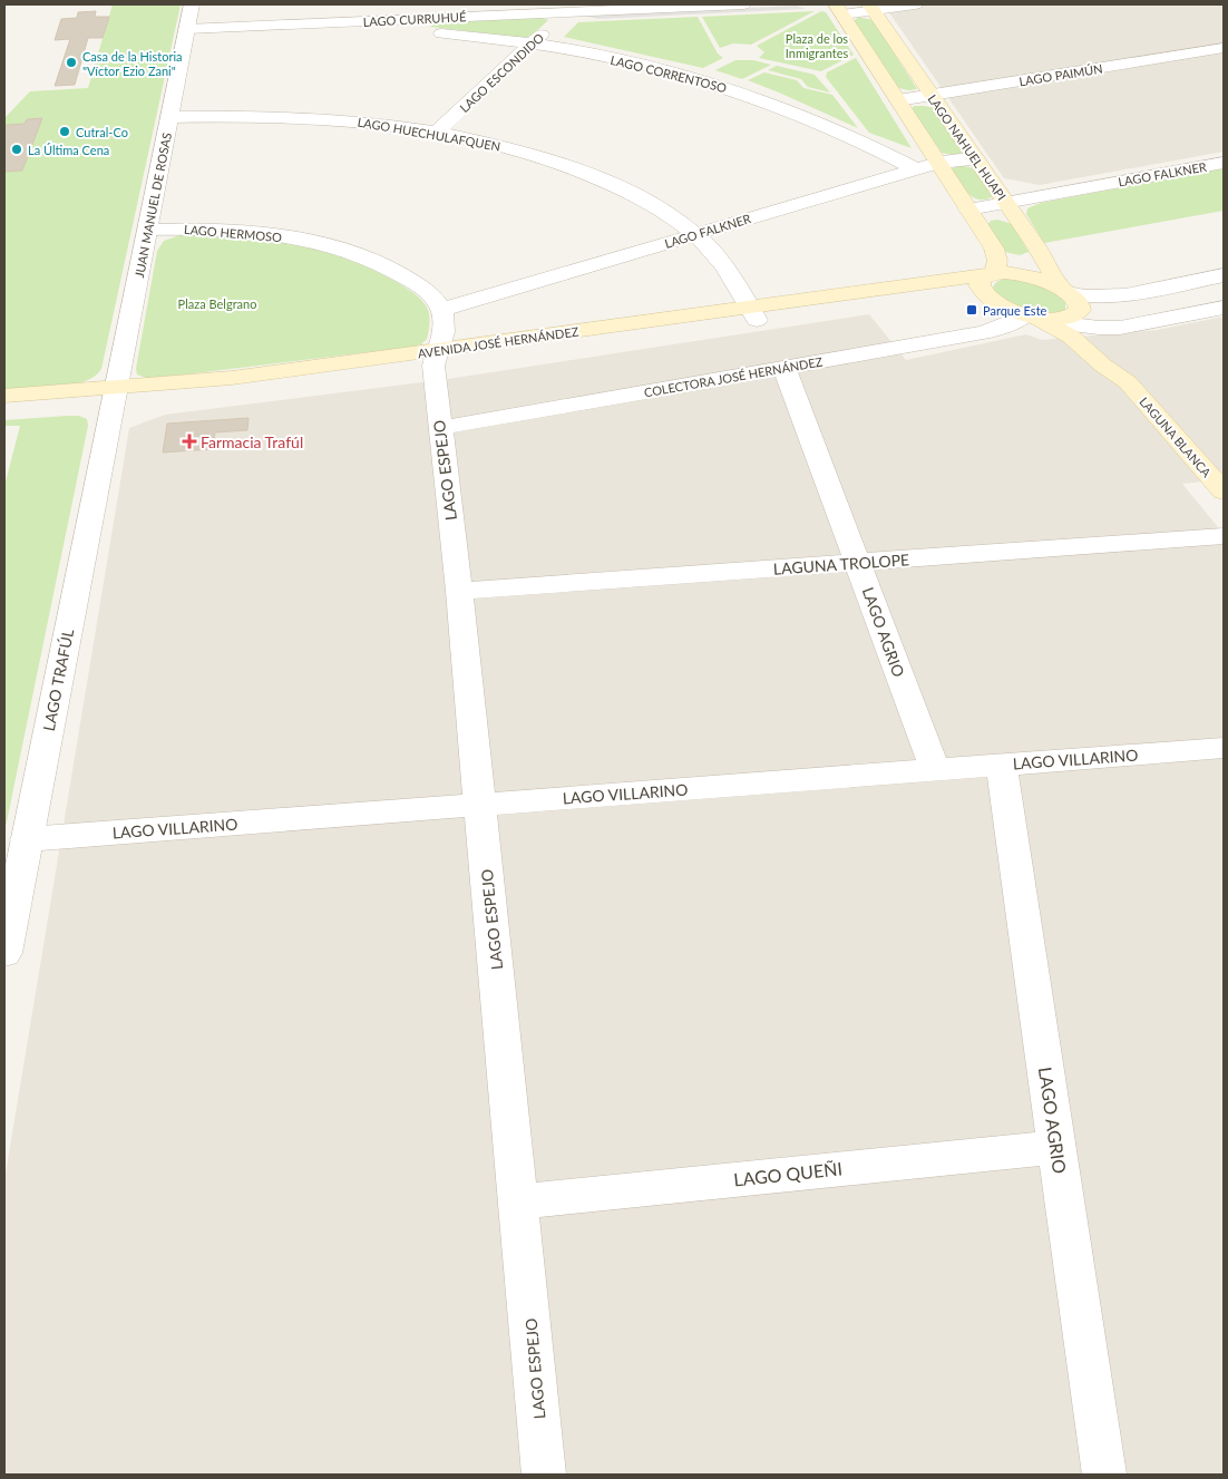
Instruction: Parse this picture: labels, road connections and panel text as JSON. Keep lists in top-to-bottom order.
{
  "streets": {
    "main road": ["LAGO NAHUEL HUAPI", "AVENIDA JOSÉ HERNÁNDEZ", "LAGUNA BLANCA"],
    "street": [
      "LAGO CURRUHUÉ",
      "LAGO ESCONDIDO",
      "LAGO CORRENTOSO",
      "LAGO PAIMÚN",
      "LAGO HUECHULAFQUEN",
      "LAGO FALKNER",
      "JUAN MANUEL DE ROSAS",
      "LAGO HERMOSO",
      "COLECTORA JOSÉ HERNÁNDEZ",
      "LAGO ESPEJO",
      "LAGUNA TROLOPE",
      "LAGO AGRIO",
      "LAGO TRAFÚL",
      "LAGO VILLARINO",
      "LAGO QUEÑI"
    ]
  },
  "crossings": [
    ["LAGO CURRUHUÉ", "LAGO ESCONDIDO"],
    ["LAGO CURRUHUÉ", "LAGO CORRENTOSO"],
    ["LAGO CURRUHUÉ", "JUAN MANUEL DE ROSAS"],
    ["LAGO ESCONDIDO", "LAGO CORRENTOSO"],
    ["LAGO ESCONDIDO", "LAGO HUECHULAFQUEN"],
    ["LAGO CORRENTOSO", "LAGO FALKNER"],
    ["LAGO PAIMÚN", "LAGO NAHUEL HUAPI"],
    ["LAGO HUECHULAFQUEN", "LAGO FALKNER"],
    ["LAGO HUECHULAFQUEN", "JUAN MANUEL DE ROSAS"],
    ["LAGO HUECHULAFQUEN", "AVENIDA JOSÉ HERNÁNDEZ"],
    ["LAGO NAHUEL HUAPI", "LAGO FALKNER"],
    ["LAGO NAHUEL HUAPI", "AVENIDA JOSÉ HERNÁNDEZ"],
    ["LAGO NAHUEL HUAPI", "LAGUNA BLANCA"],
    ["LAGO FALKNER", "LAGO HERMOSO"],
    ["JUAN MANUEL DE ROSAS", "LAGO HERMOSO"],
    ["JUAN MANUEL DE ROSAS", "AVENIDA JOSÉ HERNÁNDEZ"],
    ["JUAN MANUEL DE ROSAS", "LAGO TRAFÚL"],
    ["AVENIDA JOSÉ HERNÁNDEZ", "COLECTORA JOSÉ HERNÁNDEZ"],
    ["AVENIDA JOSÉ HERNÁNDEZ", "LAGUNA BLANCA"],
    ["AVENIDA JOSÉ HERNÁNDEZ", "LAGO ESPEJO"],
    ["AVENIDA JOSÉ HERNÁNDEZ", "LAGO TRAFÚL"],
    ["COLECTORA JOSÉ HERNÁNDEZ", "LAGUNA BLANCA"],
    ["COLECTORA JOSÉ HERNÁNDEZ", "LAGO ESPEJO"],
    ["COLECTORA JOSÉ HERNÁNDEZ", "LAGO AGRIO"],
    ["LAGO ESPEJO", "LAGUNA TROLOPE"],
    ["LAGO ESPEJO", "LAGO VILLARINO"],
    ["LAGO ESPEJO", "LAGO QUEÑI"],
    ["LAGUNA TROLOPE", "LAGO AGRIO"],
    ["LAGO AGRIO", "LAGO VILLARINO"],
    ["LAGO AGRIO", "LAGO QUEÑI"],
    ["LAGO TRAFÚL", "LAGO VILLARINO"]
  ],
  "parks": ["Plaza de los Inmigrantes", "Plaza Belgrano"],
  "places": {
    "other": ["Casa de la Historia \"Víctor Ezio Zani\"", "Cutral-Co", "La Última Cena"],
    "transit": ["Parque Este"],
    "health": ["Farmacia Trafúl"]
  }
}
